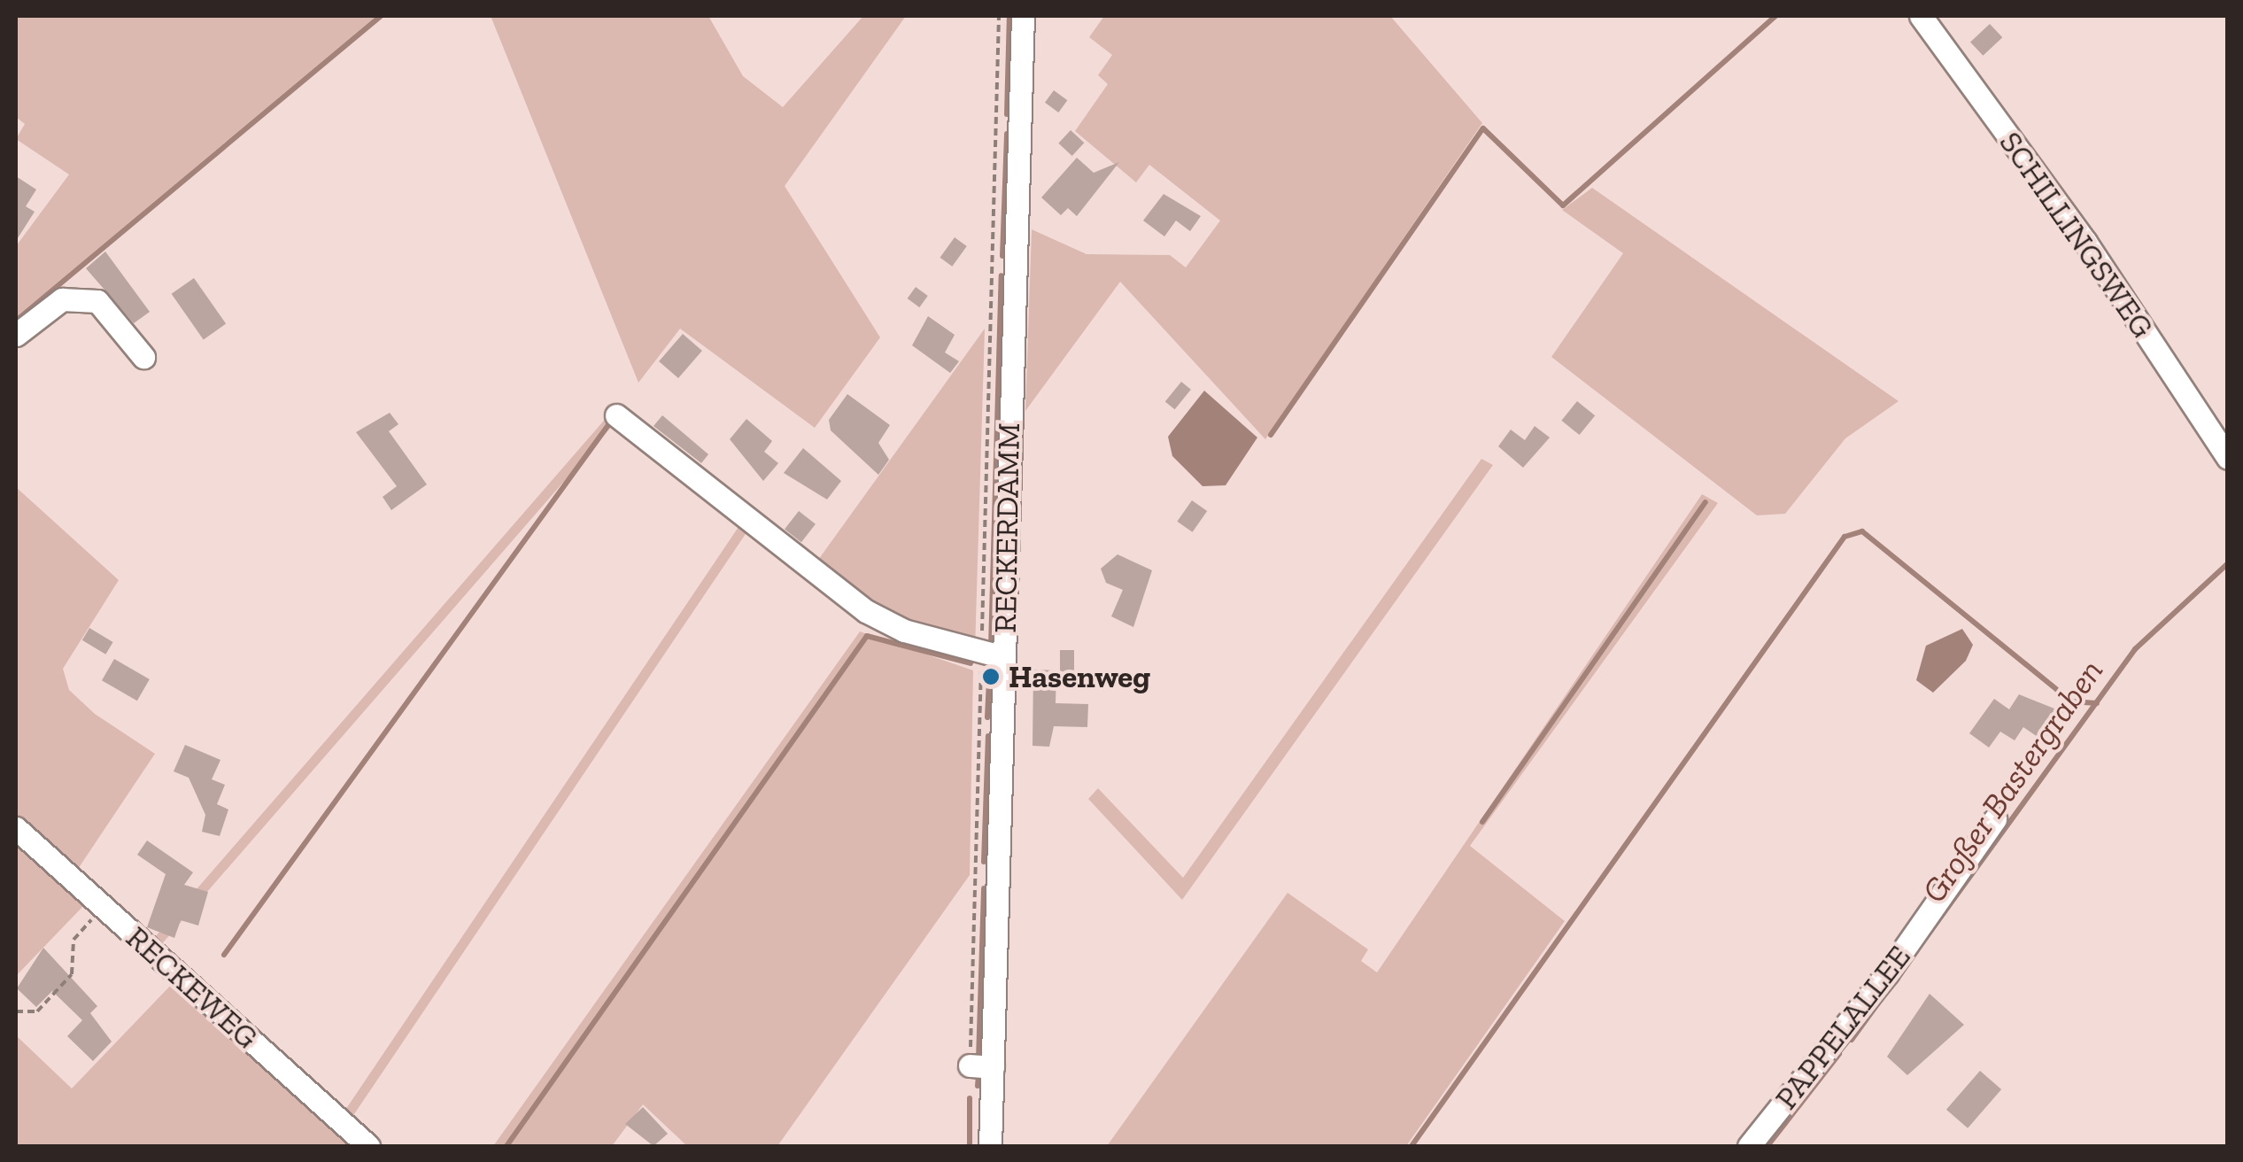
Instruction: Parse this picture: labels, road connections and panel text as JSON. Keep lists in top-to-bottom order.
{
  "streets": {
    "street": [
      "SCHILLINGSWEG",
      "RECKERDAMM",
      "RECKEWEG",
      "PAPPELALLEE"
    ]
  },
  "water": ["Großer Bastergraben"],
  "places": ["Hasenweg"]
}
